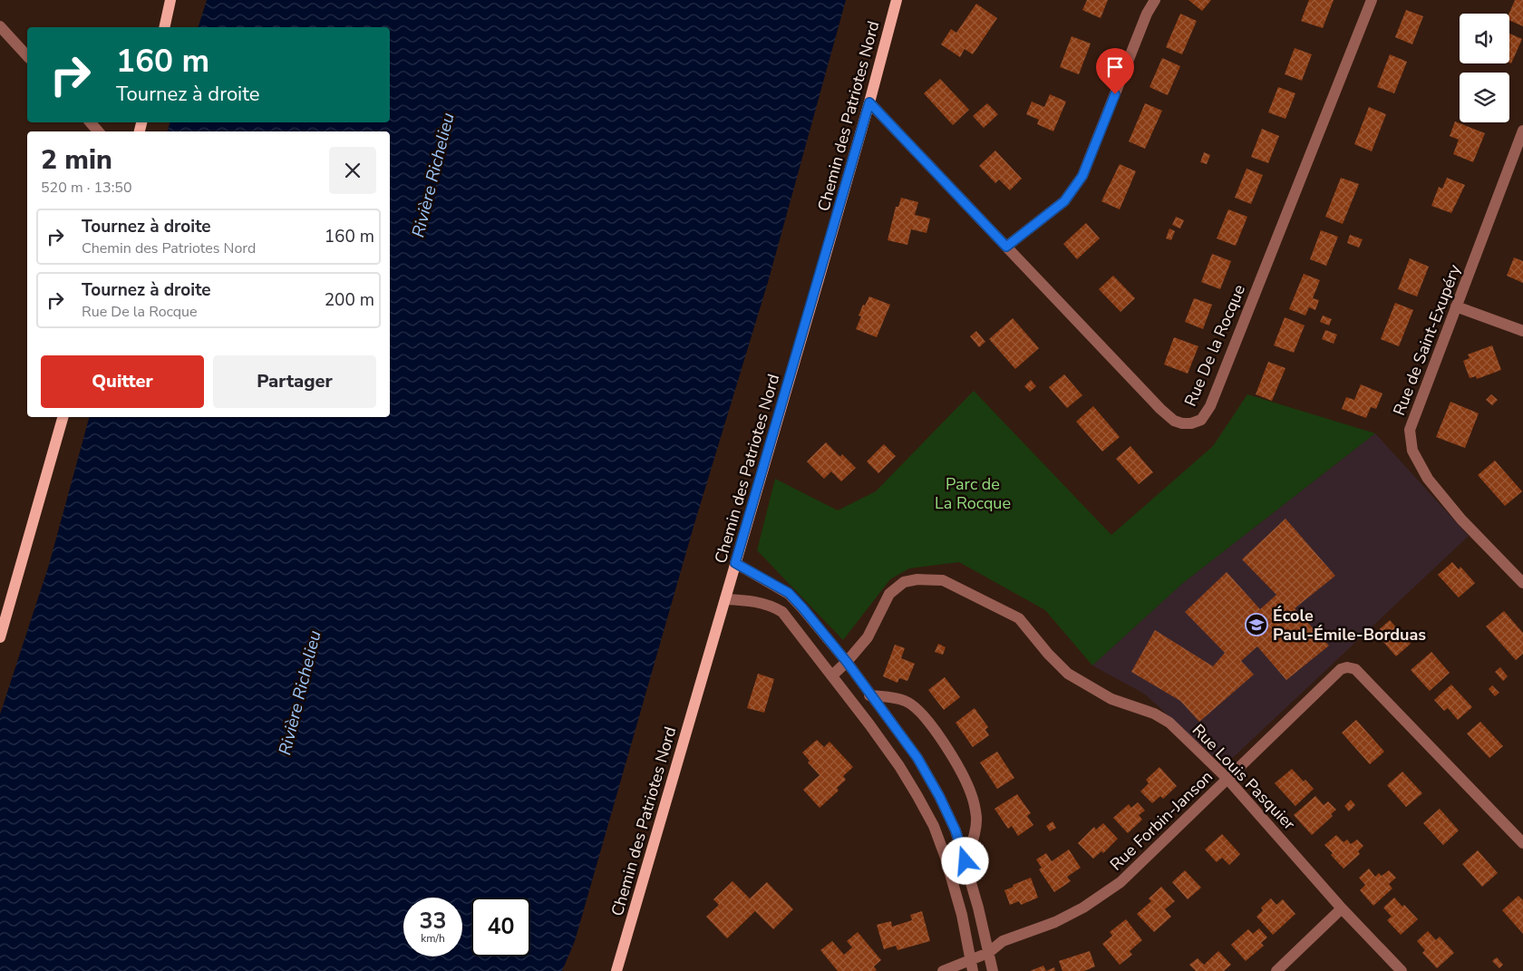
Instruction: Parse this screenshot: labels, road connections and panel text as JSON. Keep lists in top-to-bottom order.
{
  "streets": {
    "main road": ["Chemin des Patriotes Nord"],
    "street": [
      "Rue de Saint-Exupéry",
      "Rue De la Rocque",
      "Rue Louis Pasquier",
      "Rue Forbin-Janson"
    ]
  },
  "crossings": [
    ["Chemin des Patriotes Nord", "Rue De la Rocque"],
    ["Rue Louis Pasquier", "Rue Forbin-Janson"]
  ],
  "water": ["Rivière Richelieu"],
  "parks": ["Parc de La Rocque"],
  "places": {
    "school or university": ["École Paul-Émile-Borduas"]
  },
  "page": {
    "turn": ["160 m", "Tournez à droite"],
    "heading": ["2 min", "520 m · 13:50"],
    "list": [
      {
        "name": "Tournez à droite",
        "note": "Chemin des Patriotes Nord",
        "value": "160 m"
      },
      {
        "name": "Tournez à droite",
        "note": "Rue De la Rocque",
        "value": "200 m"
      }
    ],
    "buttons": ["Quitter", "Partager"],
    "speed": "33 km/h",
    "limit": "40"
  }
}
